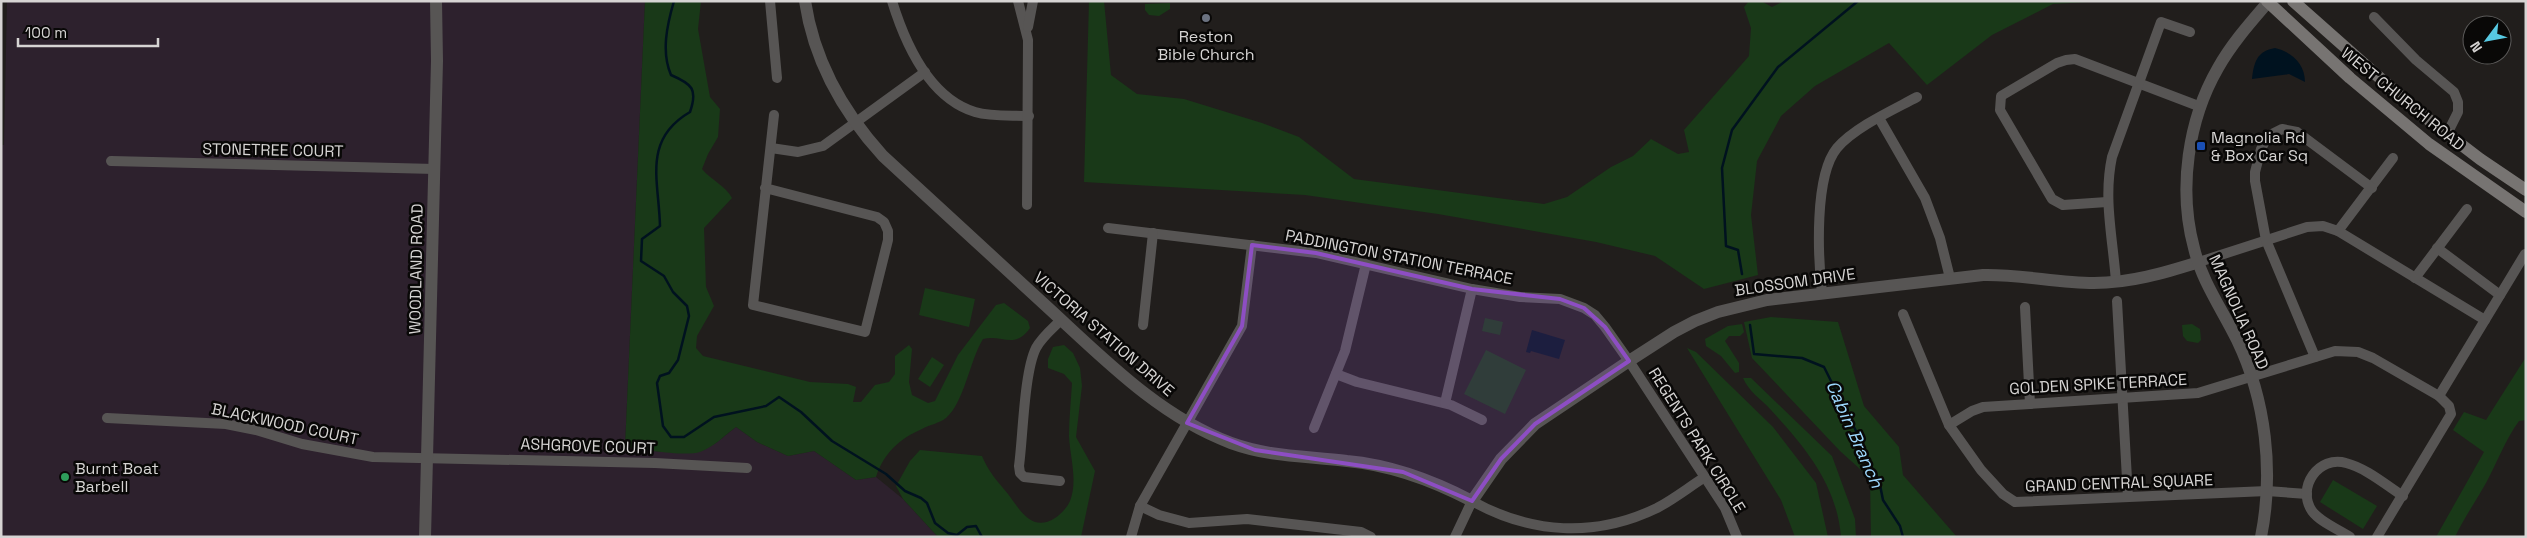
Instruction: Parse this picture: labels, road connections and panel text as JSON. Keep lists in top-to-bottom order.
{
  "streets": {
    "main road": ["WEST CHURCH ROAD"],
    "street": [
      "STONETREE COURT",
      "PADDINGTON STATION TERRACE",
      "WOODLAND ROAD",
      "BLOSSOM DRIVE",
      "MAGNOLIA ROAD",
      "VICTORIA STATION DRIVE",
      "GOLDEN SPIKE TERRACE",
      "BLACKWOOD COURT",
      "REGENTS PARK CIRCLE",
      "ASHGROVE COURT",
      "GRAND CENTRAL SQUARE"
    ]
  },
  "crossings": [
    ["WEST CHURCH ROAD", "MAGNOLIA ROAD"],
    ["STONETREE COURT", "WOODLAND ROAD"],
    ["PADDINGTON STATION TERRACE", "BLOSSOM DRIVE"],
    ["PADDINGTON STATION TERRACE", "REGENTS PARK CIRCLE"],
    ["WOODLAND ROAD", "BLACKWOOD COURT"],
    ["WOODLAND ROAD", "ASHGROVE COURT"],
    ["BLOSSOM DRIVE", "MAGNOLIA ROAD"],
    ["BLOSSOM DRIVE", "VICTORIA STATION DRIVE"],
    ["BLOSSOM DRIVE", "REGENTS PARK CIRCLE"],
    ["MAGNOLIA ROAD", "GOLDEN SPIKE TERRACE"],
    ["MAGNOLIA ROAD", "GRAND CENTRAL SQUARE"],
    ["VICTORIA STATION DRIVE", "REGENTS PARK CIRCLE"],
    ["GOLDEN SPIKE TERRACE", "GRAND CENTRAL SQUARE"],
    ["BLACKWOOD COURT", "ASHGROVE COURT"]
  ],
  "water": ["Cabin Branch"],
  "places": {
    "other": ["Reston Bible Church", "Burnt Boat Barbell"],
    "transit": ["Magnolia Rd & Box Car Sq"]
  },
  "scale_bar": "100 m",
  "north": "bottom left"
}
